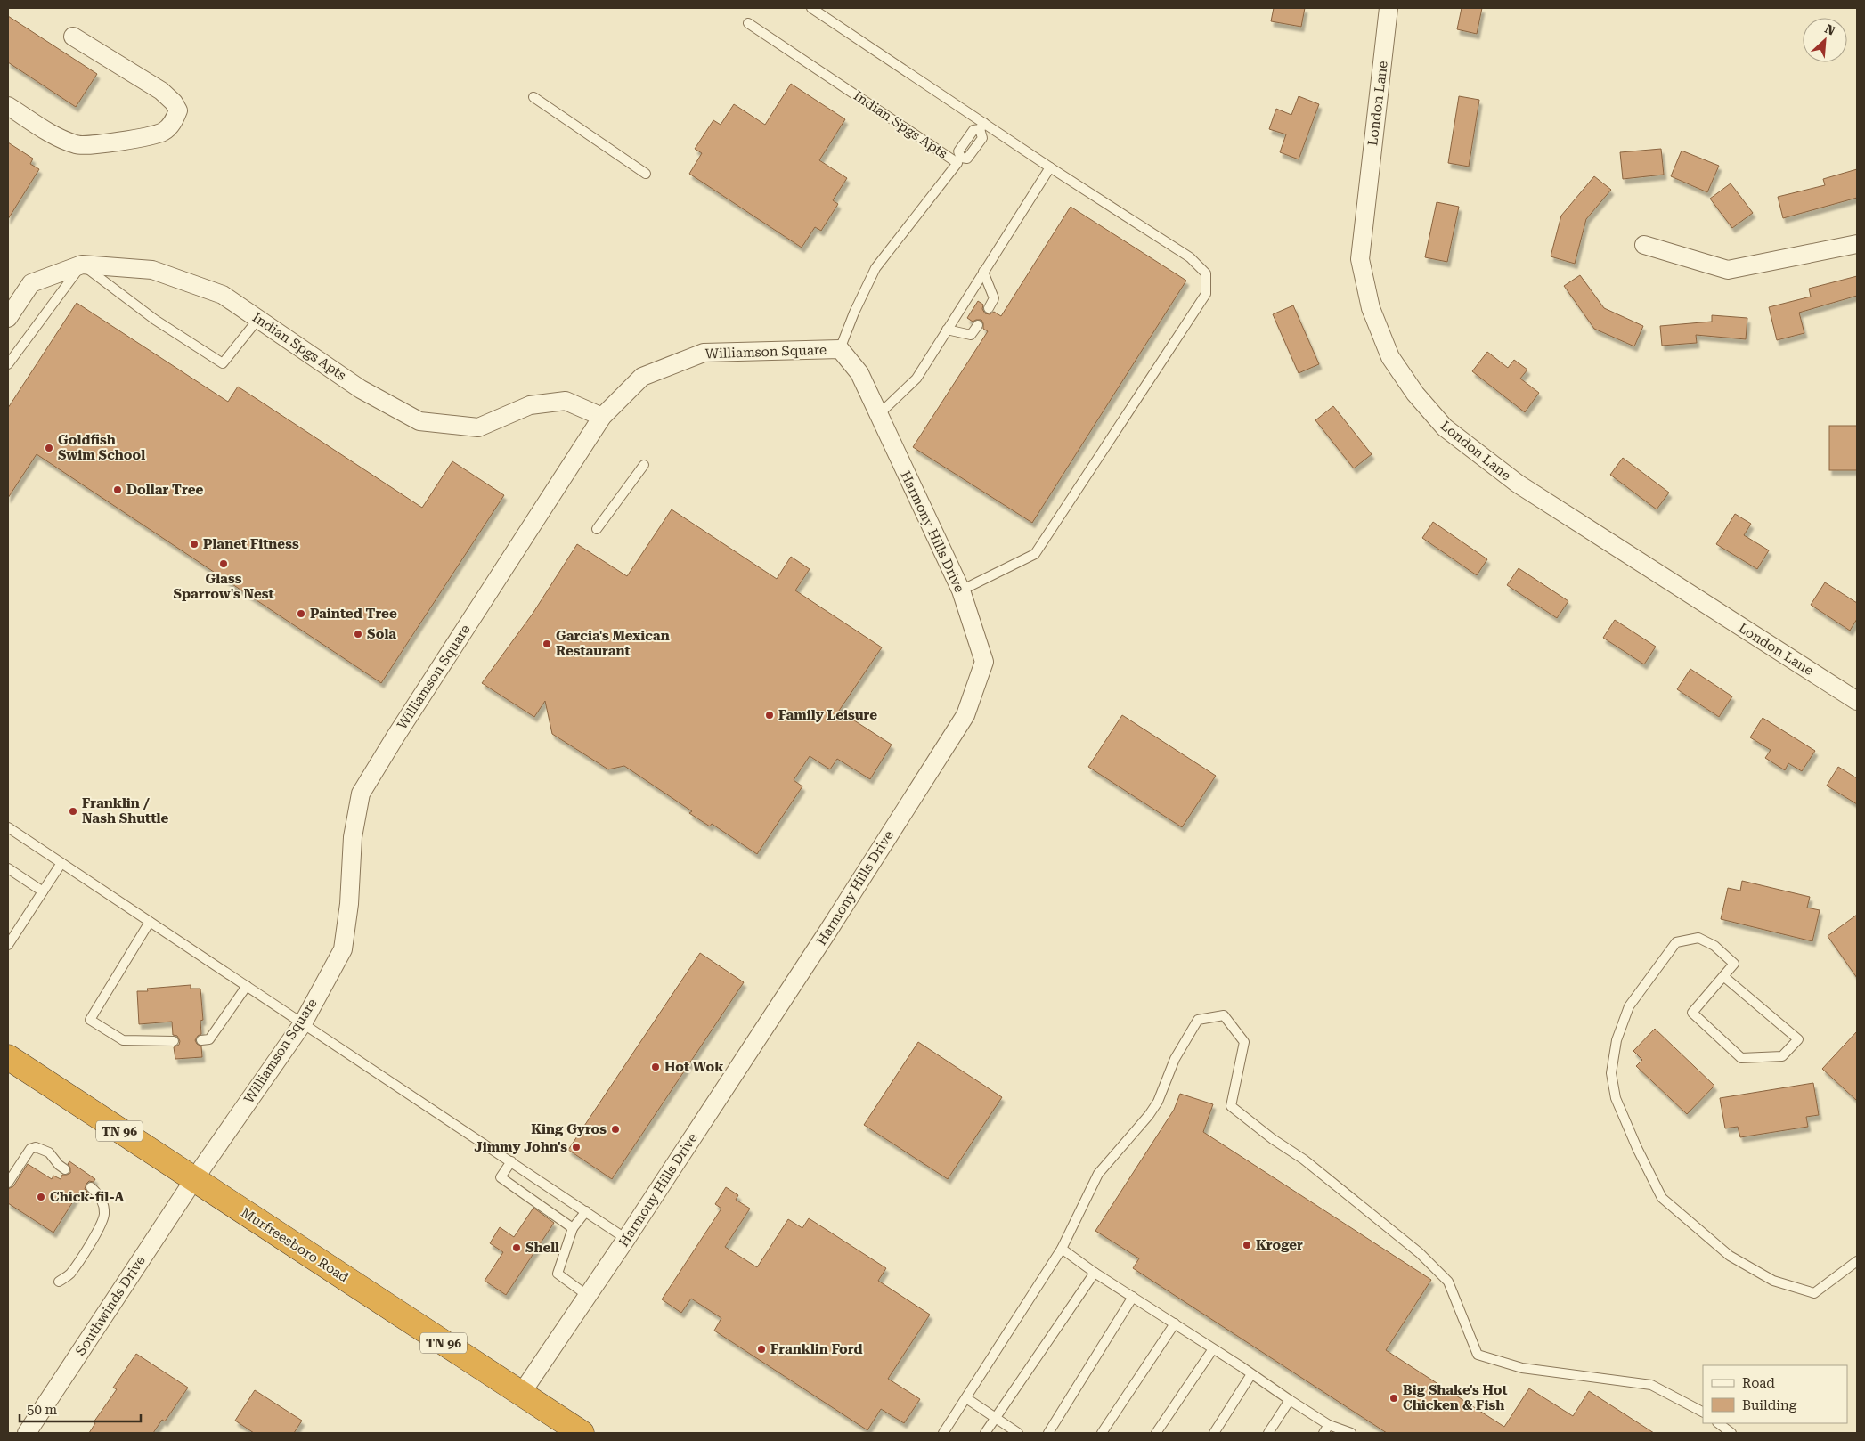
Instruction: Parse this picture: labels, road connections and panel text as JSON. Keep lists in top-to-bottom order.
{
  "streets": {
    "highway": ["TN 96", "Murfreesboro Road"],
    "street": [
      "London Lane",
      "Indian Spgs Apts",
      "Williamson Square",
      "Harmony Hills Drive",
      "Southwinds Drive"
    ]
  },
  "crossings": [
    ["Indian Spgs Apts", "Williamson Square"],
    ["Indian Spgs Apts", "Harmony Hills Drive"],
    ["Williamson Square", "Harmony Hills Drive"],
    ["Williamson Square", "Murfreesboro Road"],
    ["Williamson Square", "Southwinds Drive"],
    ["Harmony Hills Drive", "Murfreesboro Road"],
    ["Murfreesboro Road", "Southwinds Drive"]
  ],
  "places": [
    "Goldfish Swim School",
    "Dollar Tree",
    "Planet Fitness",
    "Glass Sparrow's Nest",
    "Painted Tree",
    "Sola",
    "Garcia's Mexican Restaurant",
    "Family Leisure",
    "Franklin / Nash Shuttle",
    "Hot Wok",
    "King Gyros",
    "Jimmy John's",
    "Chick-fil-A",
    "Kroger",
    "Shell",
    "Franklin Ford",
    "Big Shake's Hot Chicken & Fish"
  ],
  "legend": ["Road", "Building"],
  "scale_bar": "50 m",
  "north": "top right"
}
